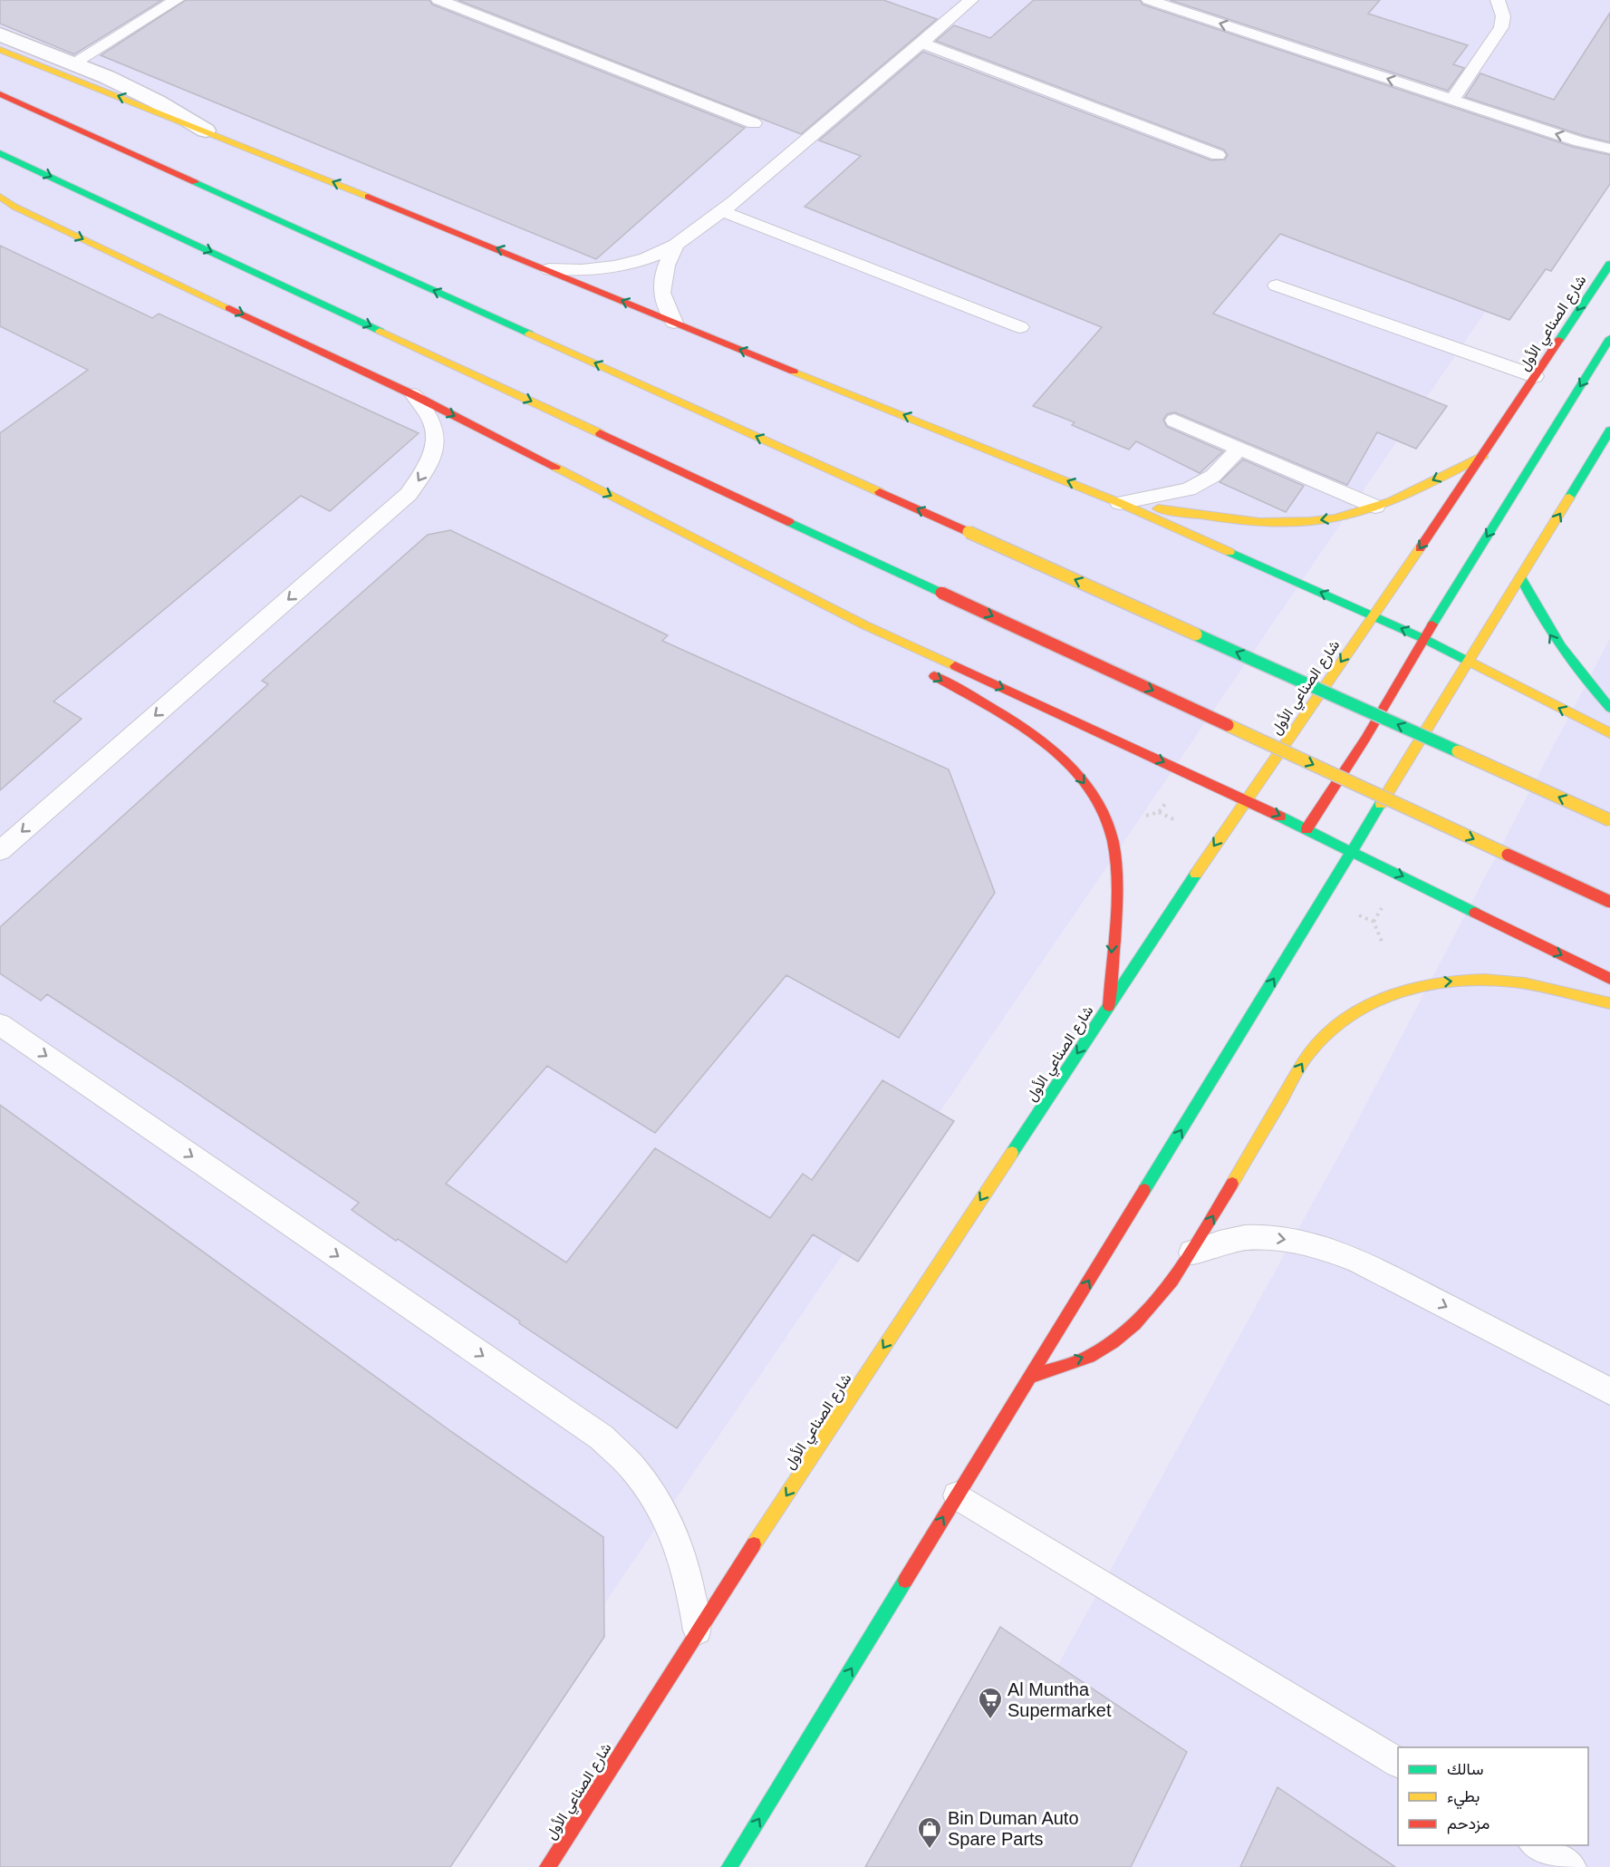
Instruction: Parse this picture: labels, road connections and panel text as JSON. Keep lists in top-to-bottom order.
{
  "streets": {
    "main road": ["شارع الصناعي الأول"]
  },
  "places": {
    "supermarket": ["Al Muntha Supermarket"],
    "shop": ["Bin Duman Auto Spare Parts"]
  },
  "legend": ["سالك", "بطيء", "مزدحم"]
}
